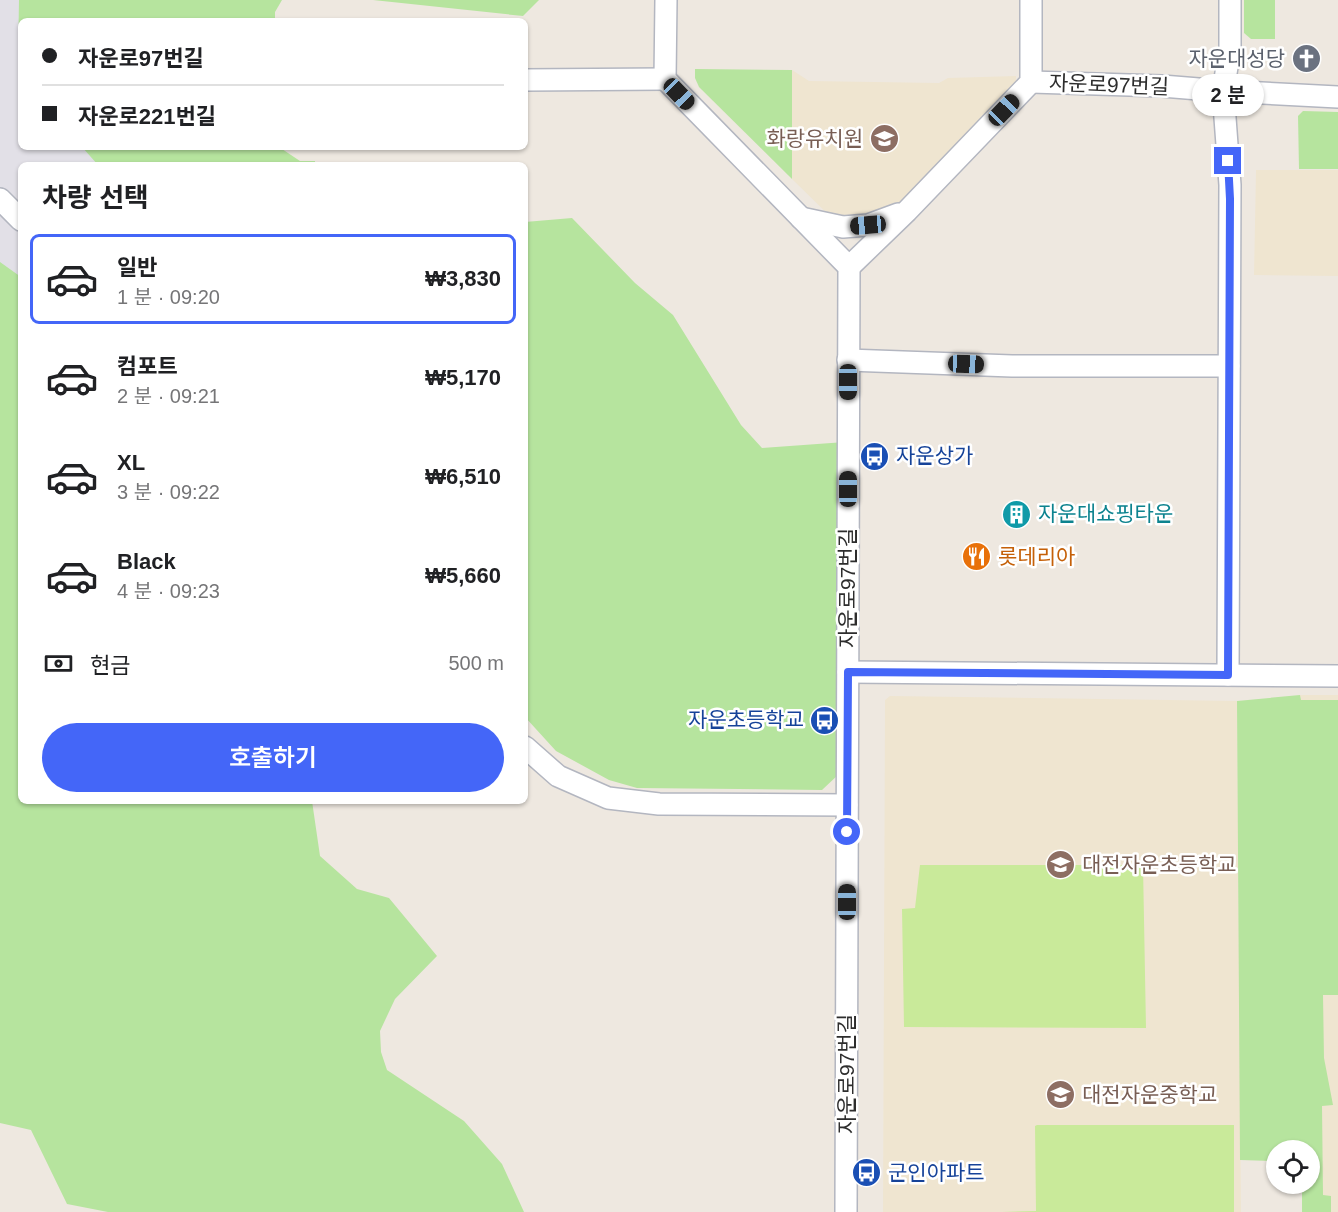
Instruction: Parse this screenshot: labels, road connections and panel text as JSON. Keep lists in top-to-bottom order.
{
  "streets": {
    "street": ["자운로97번길"]
  },
  "places": {
    "church": ["자운대성당"],
    "school or university": ["화랑유치원", "대전자운초등학교", "대전자운중학교"],
    "bus stop": ["자운상가", "자운초등학교", "군인아파트"],
    "building": ["자운대쇼핑타운"],
    "restaurant": ["롯데리아"]
  },
  "page": {
    "banner": ["자운로97번길", "자운로221번길"],
    "bubble": "2 분",
    "heading": "차량 선택",
    "list": [
      {
        "name": "일반",
        "note": "1 분 · 09:20",
        "value": "₩3,830"
      },
      {
        "name": "컴포트",
        "note": "2 분 · 09:21",
        "value": "₩5,170"
      },
      {
        "name": "XL",
        "note": "3 분 · 09:22",
        "value": "₩6,510"
      },
      {
        "name": "Black",
        "note": "4 분 · 09:23",
        "value": "₩5,660"
      }
    ],
    "pay": ["현금", "500 m"],
    "buttons": "호출하기"
  }
}
